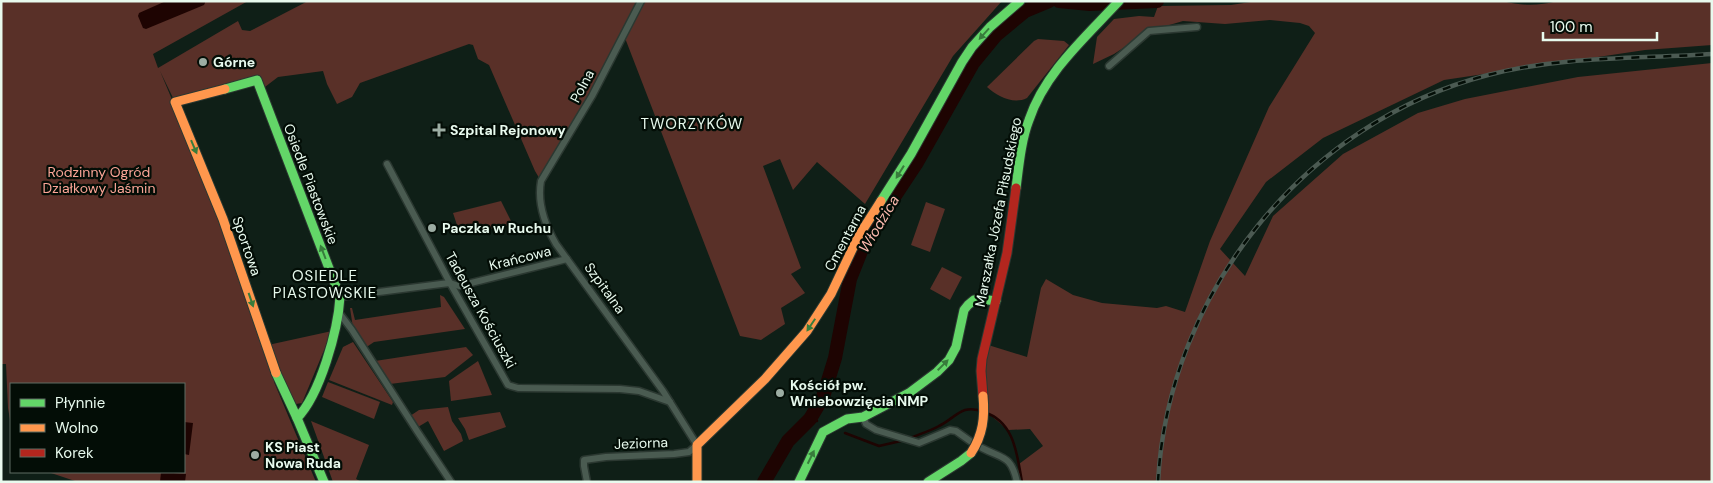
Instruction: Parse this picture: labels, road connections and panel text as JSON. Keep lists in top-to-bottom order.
{
  "streets": {
    "street": [
      "Polna",
      "Osiedle Piastowskie",
      "Marszałka Józefa Piłsudskiego",
      "Cmentarna",
      "Sportowa",
      "Krańcowa",
      "Szpitalna",
      "Tadeusza Kościuszki",
      "Jeziorna"
    ]
  },
  "crossings": [
    ["Polna", "Szpitalna"],
    ["Osiedle Piastowskie", "Sportowa"],
    ["Cmentarna", "Jeziorna"],
    ["Krańcowa", "Szpitalna"],
    ["Krańcowa", "Tadeusza Kościuszki"],
    ["Szpitalna", "Tadeusza Kościuszki"]
  ],
  "one_way": ["Osiedle Piastowskie", "Cmentarna", "Sportowa"],
  "districts": ["TWORZYKÓW", "OSIEDLE PIASTOWSKIE"],
  "water": ["Włodzica"],
  "parks": ["Rodzinny Ogród Działkowy Jaśmin"],
  "places": {
    "other": [
      "Górne",
      "Paczka w Ruchu",
      "Kościół pw. Wniebowzięcia NMP",
      "KS Piast Nowa Ruda"
    ],
    "health": ["Szpital Rejonowy"]
  },
  "legend": ["Płynnie", "Wolno", "Korek"],
  "scale_bar": "100 m"
}
